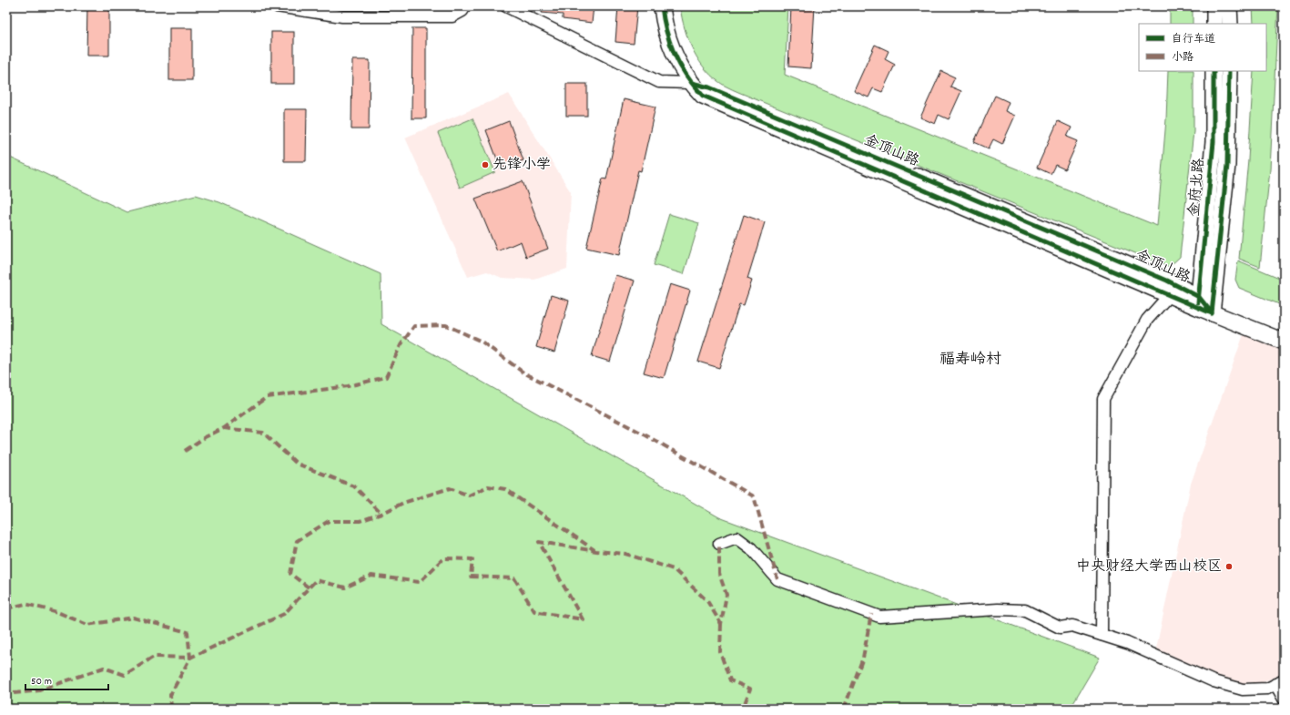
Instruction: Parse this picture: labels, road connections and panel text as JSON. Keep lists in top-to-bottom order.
{
  "streets": {
    "street": ["金顶山路", "金府北路"]
  },
  "crossings": [
    ["金顶山路", "金府北路"]
  ],
  "districts": ["福寿岭村"],
  "places": ["先锋小学", "中央财经大学西山校区"],
  "legend": ["自行车道", "小路"],
  "scale_bar": "50 m"
}
